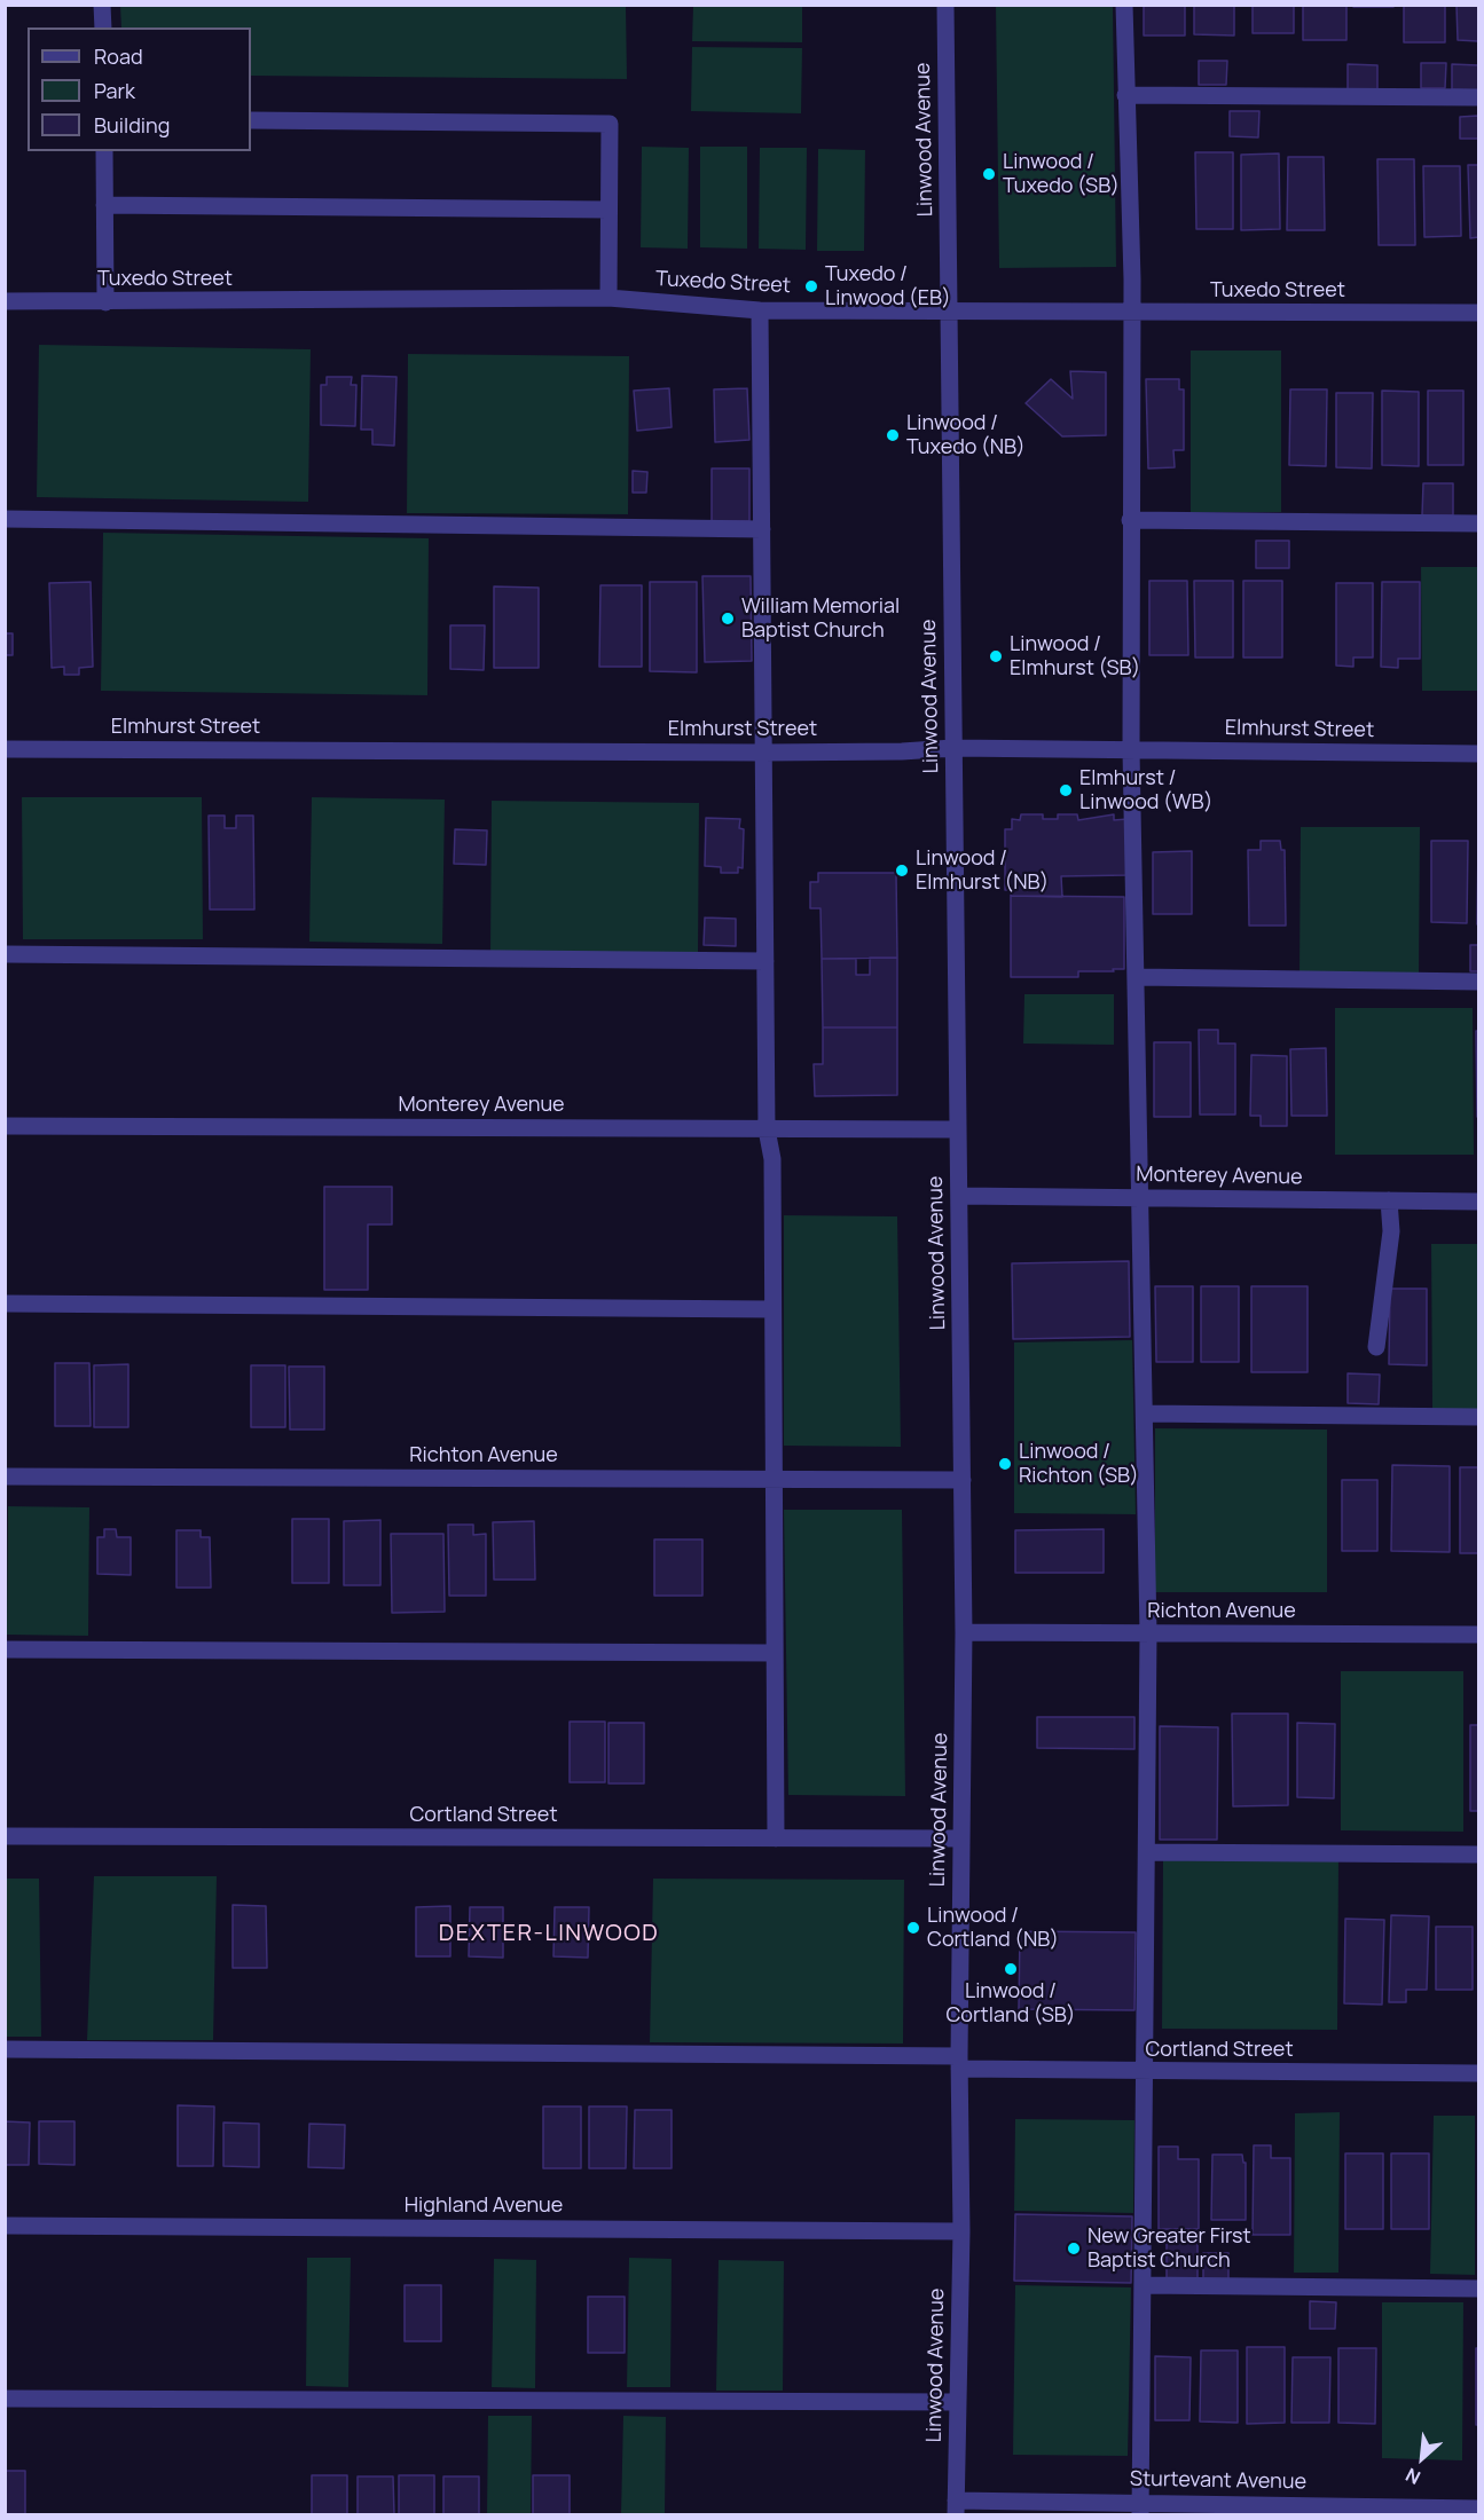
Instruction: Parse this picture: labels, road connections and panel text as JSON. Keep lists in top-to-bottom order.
{
  "streets": {
    "street": [
      "Linwood Avenue",
      "Tuxedo Street",
      "Elmhurst Street",
      "Monterey Avenue",
      "Richton Avenue",
      "Cortland Street",
      "Highland Avenue",
      "Sturtevant Avenue"
    ]
  },
  "crossings": [
    ["Linwood Avenue", "Tuxedo Street"],
    ["Linwood Avenue", "Elmhurst Street"],
    ["Linwood Avenue", "Monterey Avenue"],
    ["Linwood Avenue", "Richton Avenue"],
    ["Linwood Avenue", "Cortland Street"],
    ["Linwood Avenue", "Highland Avenue"],
    ["Linwood Avenue", "Sturtevant Avenue"]
  ],
  "districts": ["DEXTER-LINWOOD"],
  "places": [
    "Linwood / Tuxedo (SB)",
    "Tuxedo / Linwood (EB)",
    "Linwood / Tuxedo (NB)",
    "William Memorial Baptist Church",
    "Linwood / Elmhurst (SB)",
    "Elmhurst / Linwood (WB)",
    "Linwood / Elmhurst (NB)",
    "Linwood / Richton (SB)",
    "Linwood / Cortland (NB)",
    "Linwood / Cortland (SB)",
    "New Greater First Baptist Church"
  ],
  "legend": ["Road", "Park", "Building"],
  "north": "bottom left"
}
